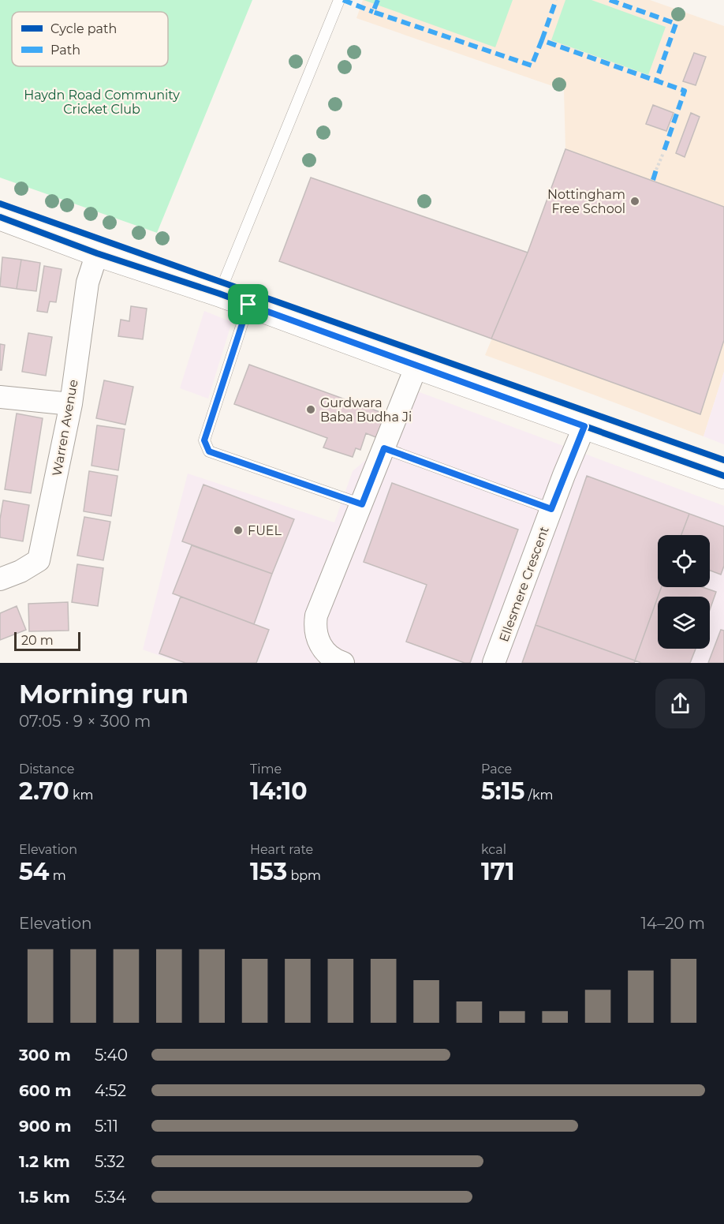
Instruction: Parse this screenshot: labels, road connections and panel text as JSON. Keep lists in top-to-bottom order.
{
  "streets": {
    "street": ["Warren Avenue", "Ellesmere Crescent"]
  },
  "parks": ["Haydn Road Community Cricket Club"],
  "places": ["Nottingham Free School", "Gurdwara Baba Budha Ji", "FUEL"],
  "legend": ["Cycle path", "Path"],
  "scale_bar": "20 m",
  "page": {
    "scale": "20 m",
    "heading": ["Morning run", "07:05 · 9 × 300 m"],
    "stats": [
      ["Distance", "2.70 km"],
      ["Time", "14:10"],
      ["Pace", "5:15 /km"],
      ["Elevation", "54 m"],
      ["Heart rate", "153 bpm"],
      ["kcal", "171"]
    ],
    "chart": ["Elevation", "14–20 m"],
    "list": [
      {
        "name": "300 m",
        "note": "5:40"
      },
      {
        "name": "600 m",
        "note": "4:52"
      },
      {
        "name": "900 m",
        "note": "5:11"
      },
      {
        "name": "1.2 km",
        "note": "5:32"
      },
      {
        "name": "1.5 km",
        "note": "5:34"
      }
    ]
  }
}
